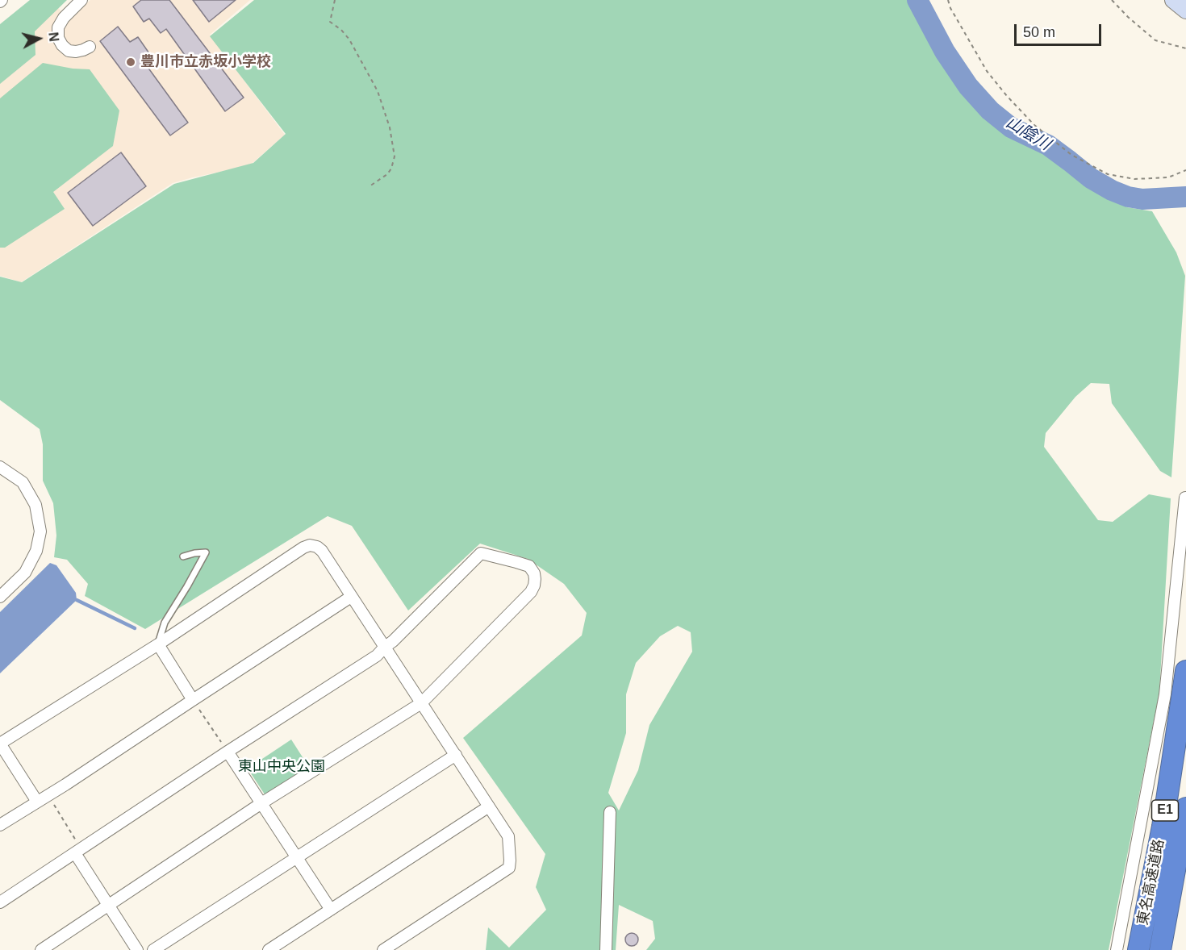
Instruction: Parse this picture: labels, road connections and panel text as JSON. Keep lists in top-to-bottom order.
{
  "streets": {
    "highway": ["E1", "東名高速道路"]
  },
  "water": ["山陰川"],
  "parks": ["東山中央公園"],
  "places": ["豊川市立赤坂小学校"],
  "scale_bar": "50 m",
  "north": "right"
}
